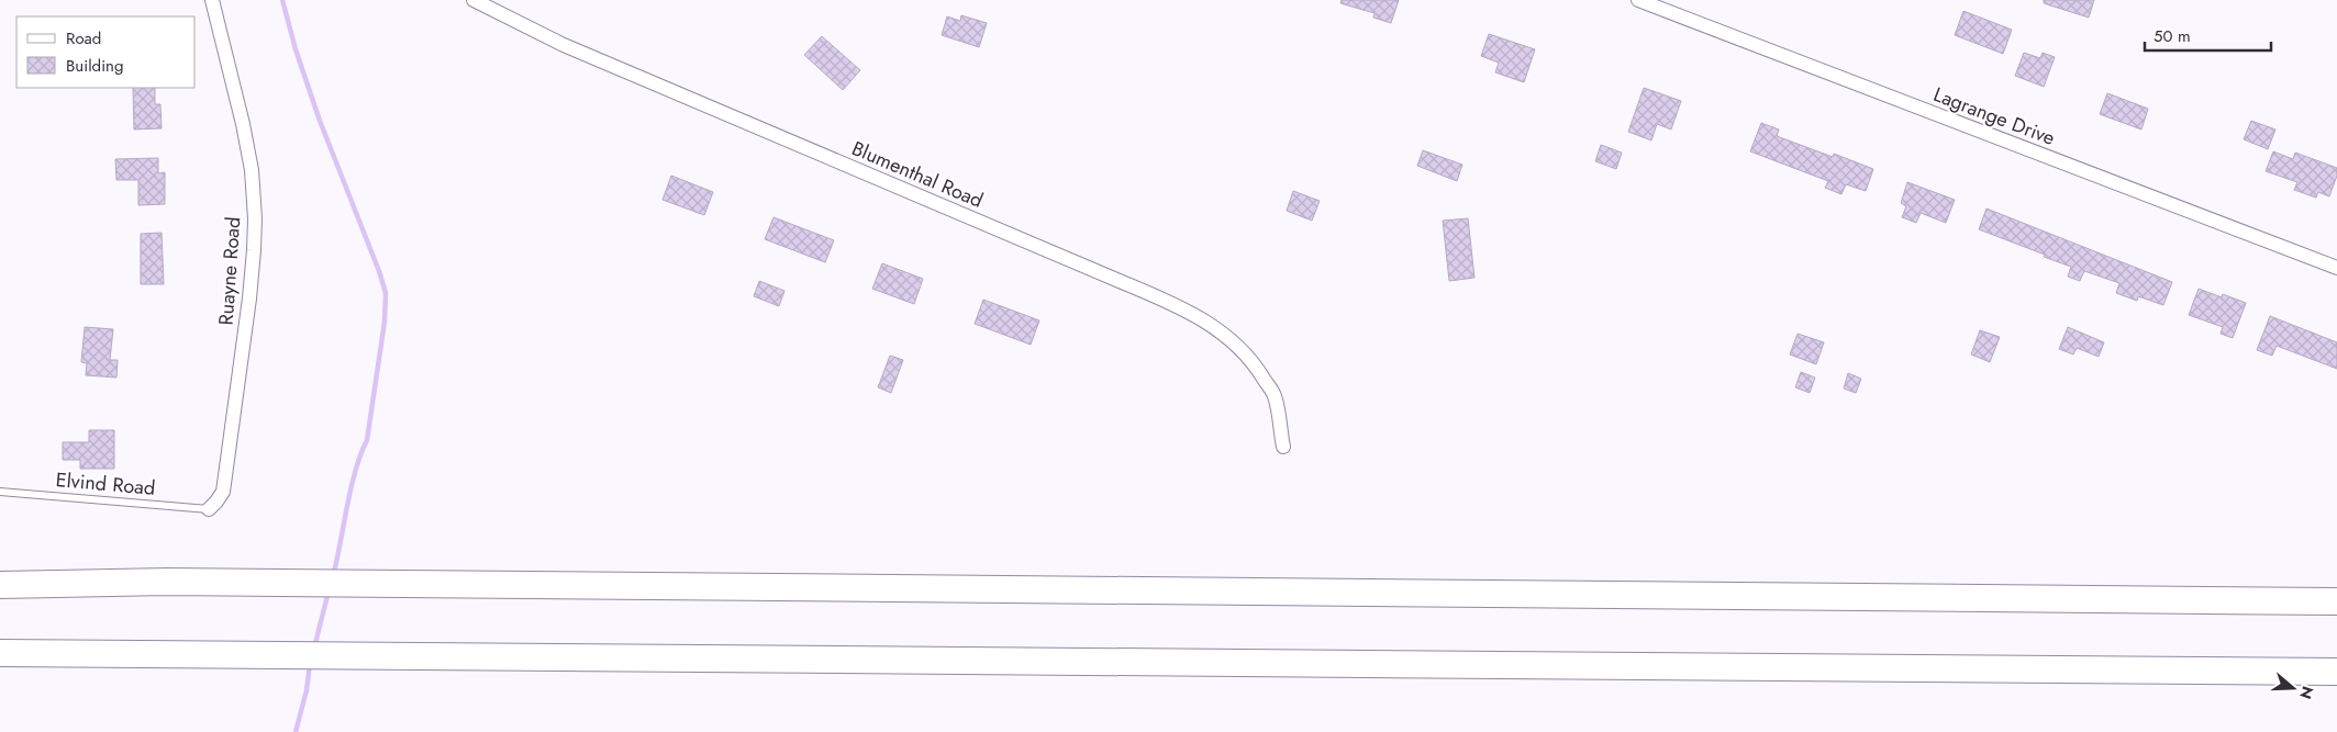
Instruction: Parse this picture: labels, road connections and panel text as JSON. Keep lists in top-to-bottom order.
{
  "streets": {
    "street": ["Lagrange Drive", "Blumenthal Road", "Ruayne Road"],
    "lane": ["Elvind Road"]
  },
  "crossings": [
    ["Ruayne Road", "Elvind Road"]
  ],
  "legend": ["Road", "Building"],
  "scale_bar": "50 m",
  "north": "right"
}
